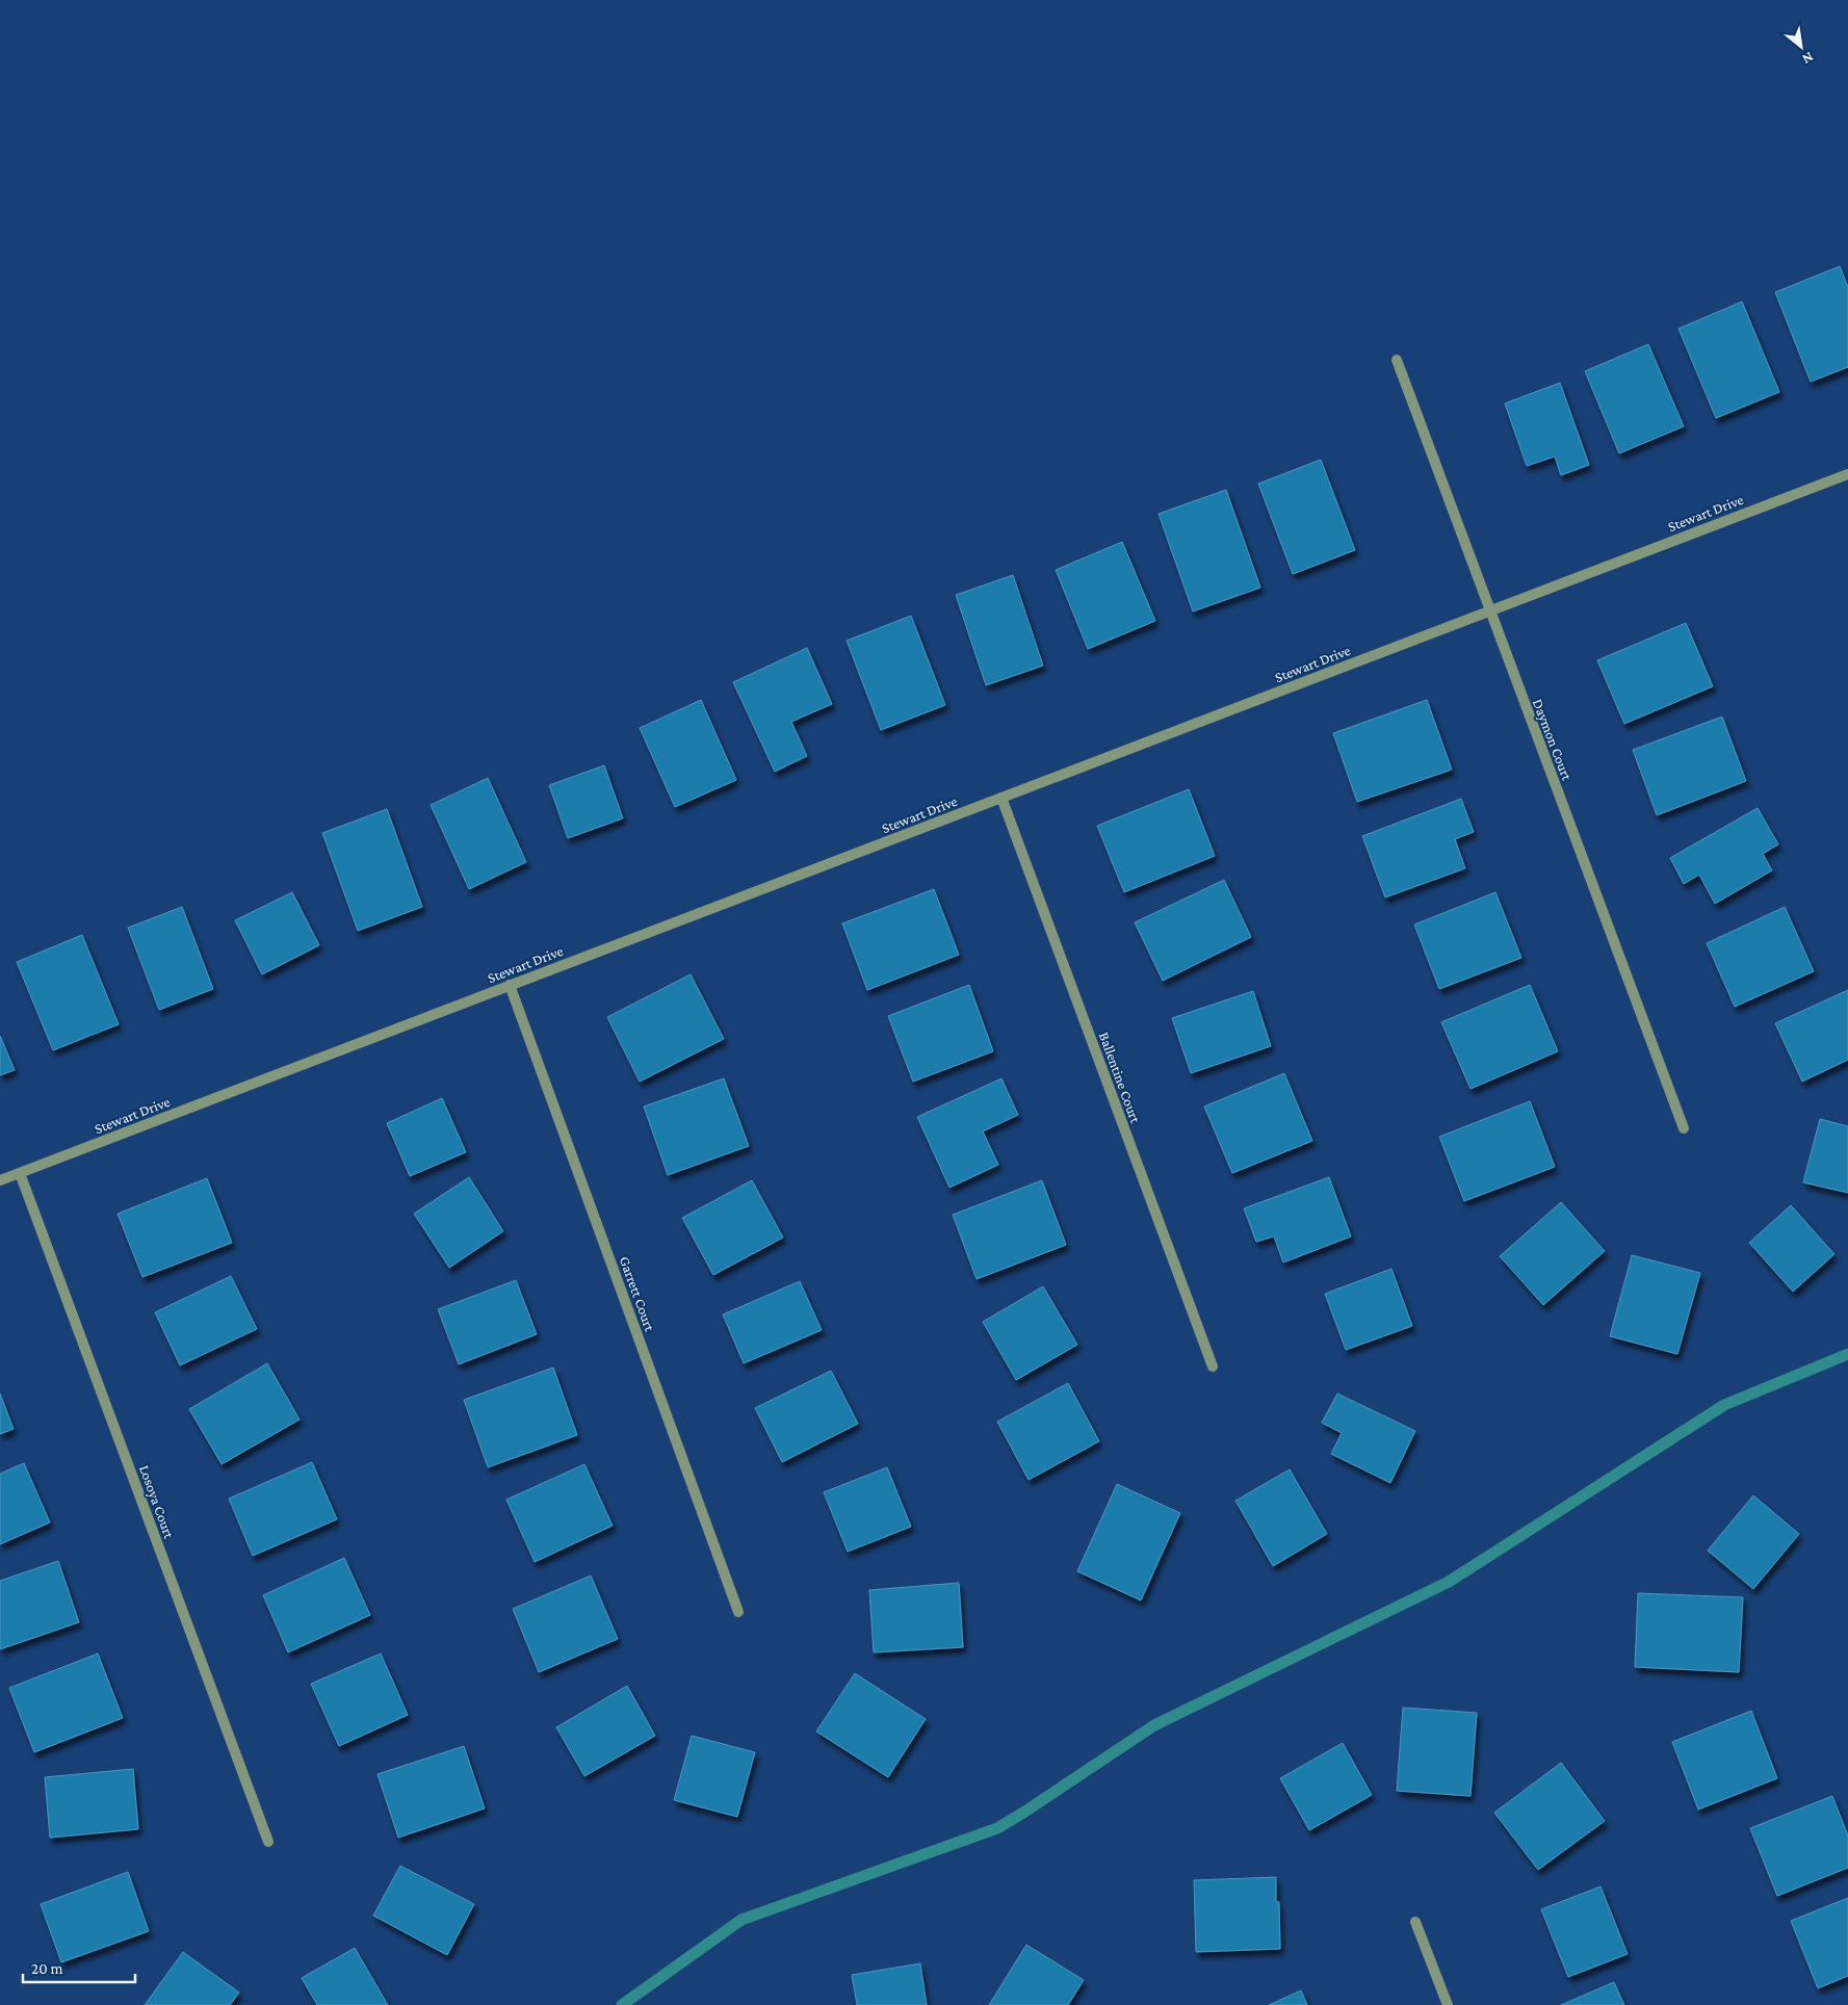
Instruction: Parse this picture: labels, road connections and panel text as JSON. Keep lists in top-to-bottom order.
{
  "streets": {
    "street": [
      "Stewart Drive",
      "Daymon Court",
      "Ballentine Court",
      "Garrett Court",
      "Losoya Court"
    ]
  },
  "crossings": [
    ["Stewart Drive", "Daymon Court"],
    ["Stewart Drive", "Ballentine Court"],
    ["Stewart Drive", "Garrett Court"],
    ["Stewart Drive", "Losoya Court"]
  ],
  "scale_bar": "20 m",
  "north": "bottom right"
}
